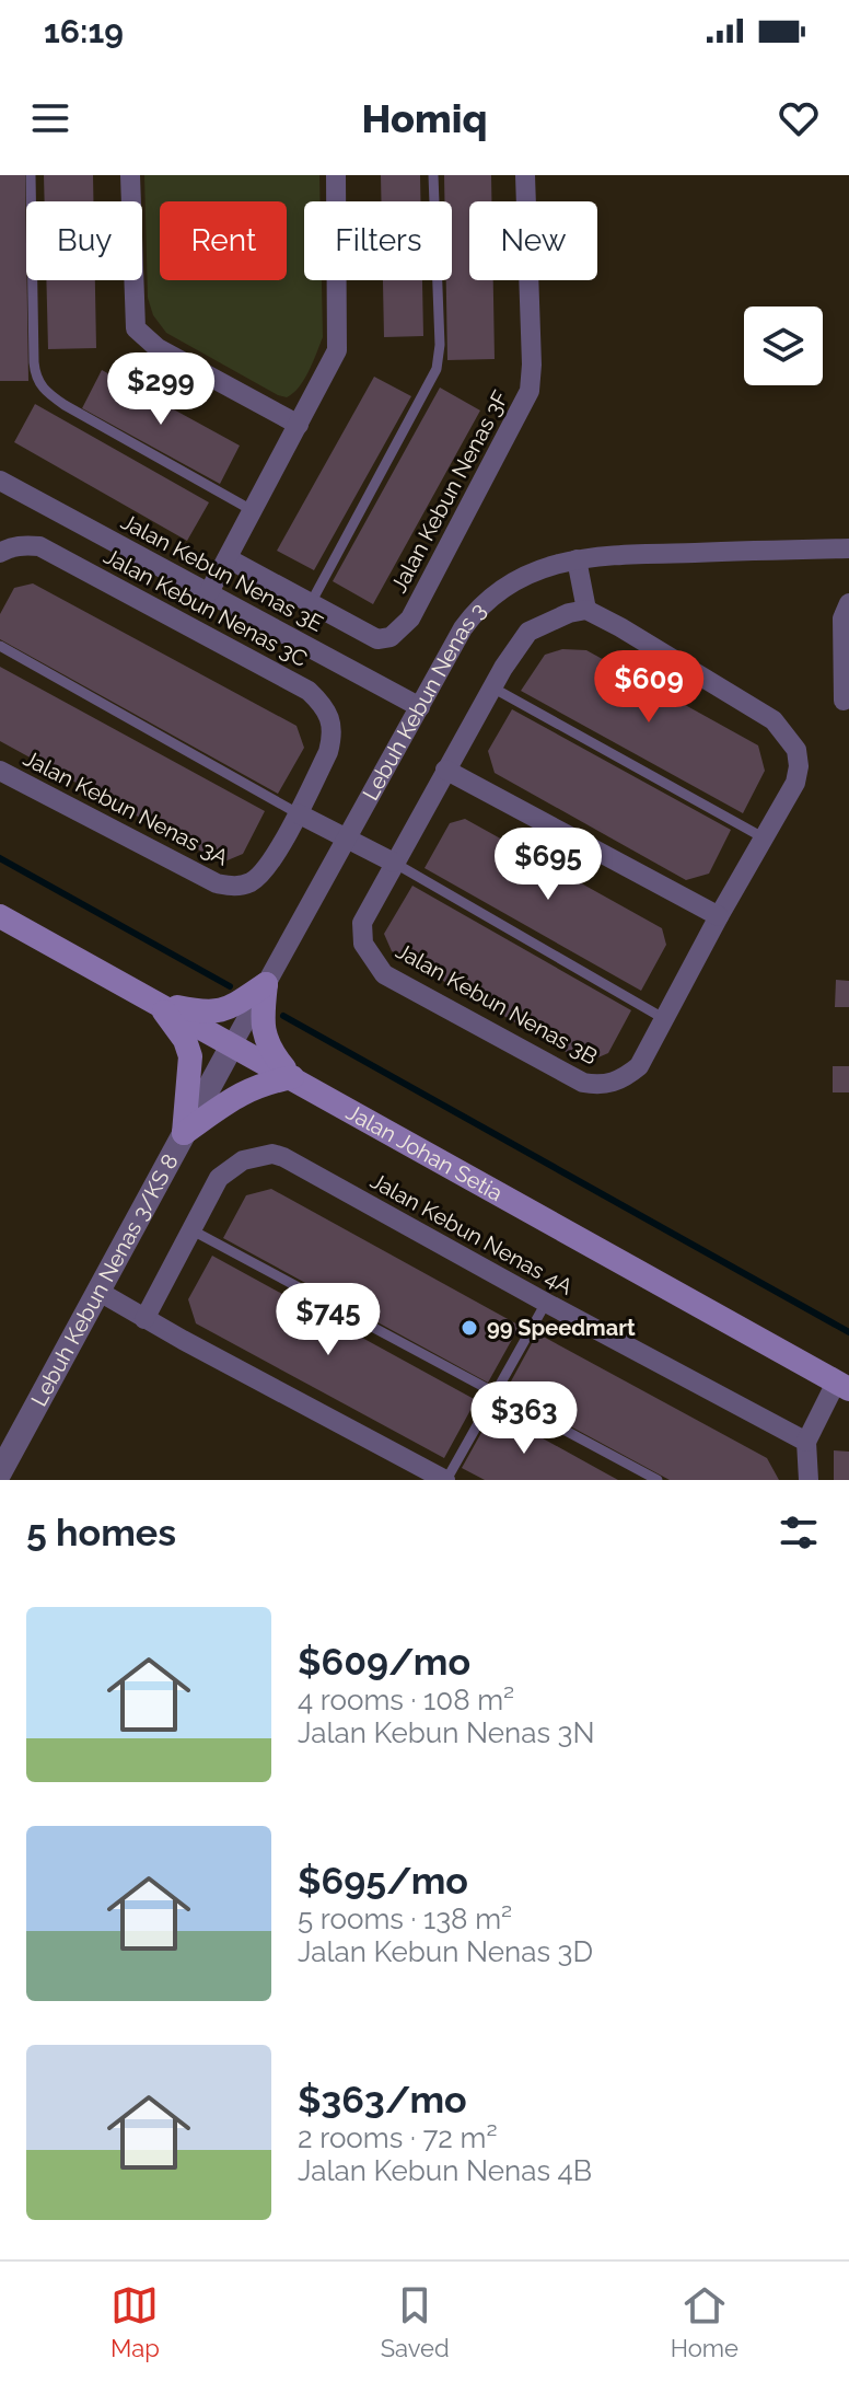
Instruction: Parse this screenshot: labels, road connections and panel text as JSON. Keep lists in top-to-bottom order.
{
  "streets": {
    "main road": ["Jalan Johan Setia"],
    "street": [
      "Jalan Kebun Nenas 3F",
      "Jalan Kebun Nenas 3E",
      "Jalan Kebun Nenas 3C",
      "Lebuh Kebun Nenas 3",
      "Jalan Kebun Nenas 3A",
      "Jalan Kebun Nenas 3B",
      "Jalan Kebun Nenas 4A",
      "Lebuh Kebun Nenas 3/KS 8"
    ]
  },
  "crossings": [
    ["Jalan Kebun Nenas 3E", "Lebuh Kebun Nenas 3"],
    ["Jalan Kebun Nenas 3C", "Jalan Kebun Nenas 3A"],
    ["Lebuh Kebun Nenas 3", "Jalan Johan Setia"],
    ["Lebuh Kebun Nenas 3", "Lebuh Kebun Nenas 3/KS 8"]
  ],
  "places": ["99 Speedmart"],
  "page": {
    "status": "16:19",
    "header": "Homiq",
    "chip": [
      "Buy",
      "Rent",
      "Filters",
      "New"
    ],
    "price": [
      "$299",
      "$609",
      "$695",
      "$745",
      "$363"
    ],
    "heading": "5 homes",
    "list": [
      {
        "name": "$609/mo",
        "note": "4 rooms · 108 m² · Jalan Kebun Nenas 3N"
      },
      {
        "name": "$695/mo",
        "note": "5 rooms · 138 m² · Jalan Kebun Nenas 3D"
      },
      {
        "name": "$363/mo",
        "note": "2 rooms · 72 m² · Jalan Kebun Nenas 4B"
      }
    ],
    "tabs": ["Map", "Saved", "Home"]
  }
}
